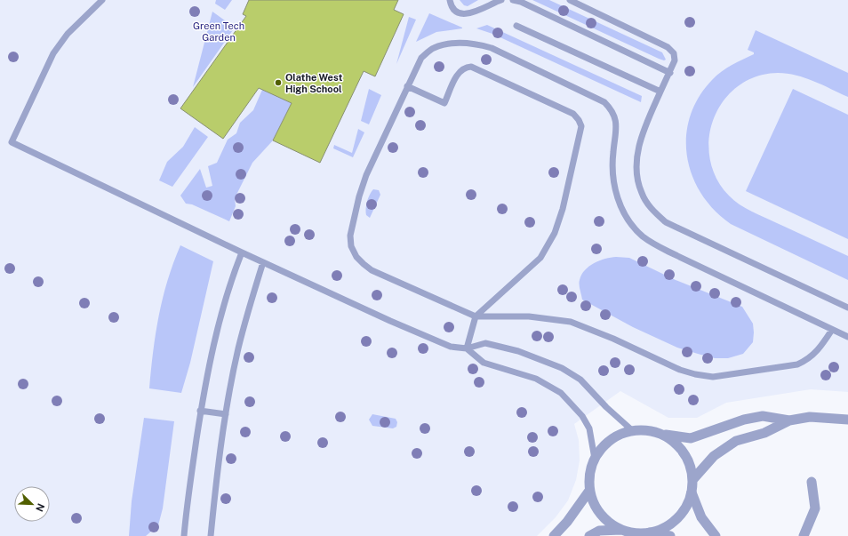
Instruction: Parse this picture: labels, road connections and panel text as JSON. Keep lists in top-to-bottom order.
{
  "parks": ["Green Tech Garden"],
  "places": ["Olathe West High School"],
  "north": "bottom right"
}
